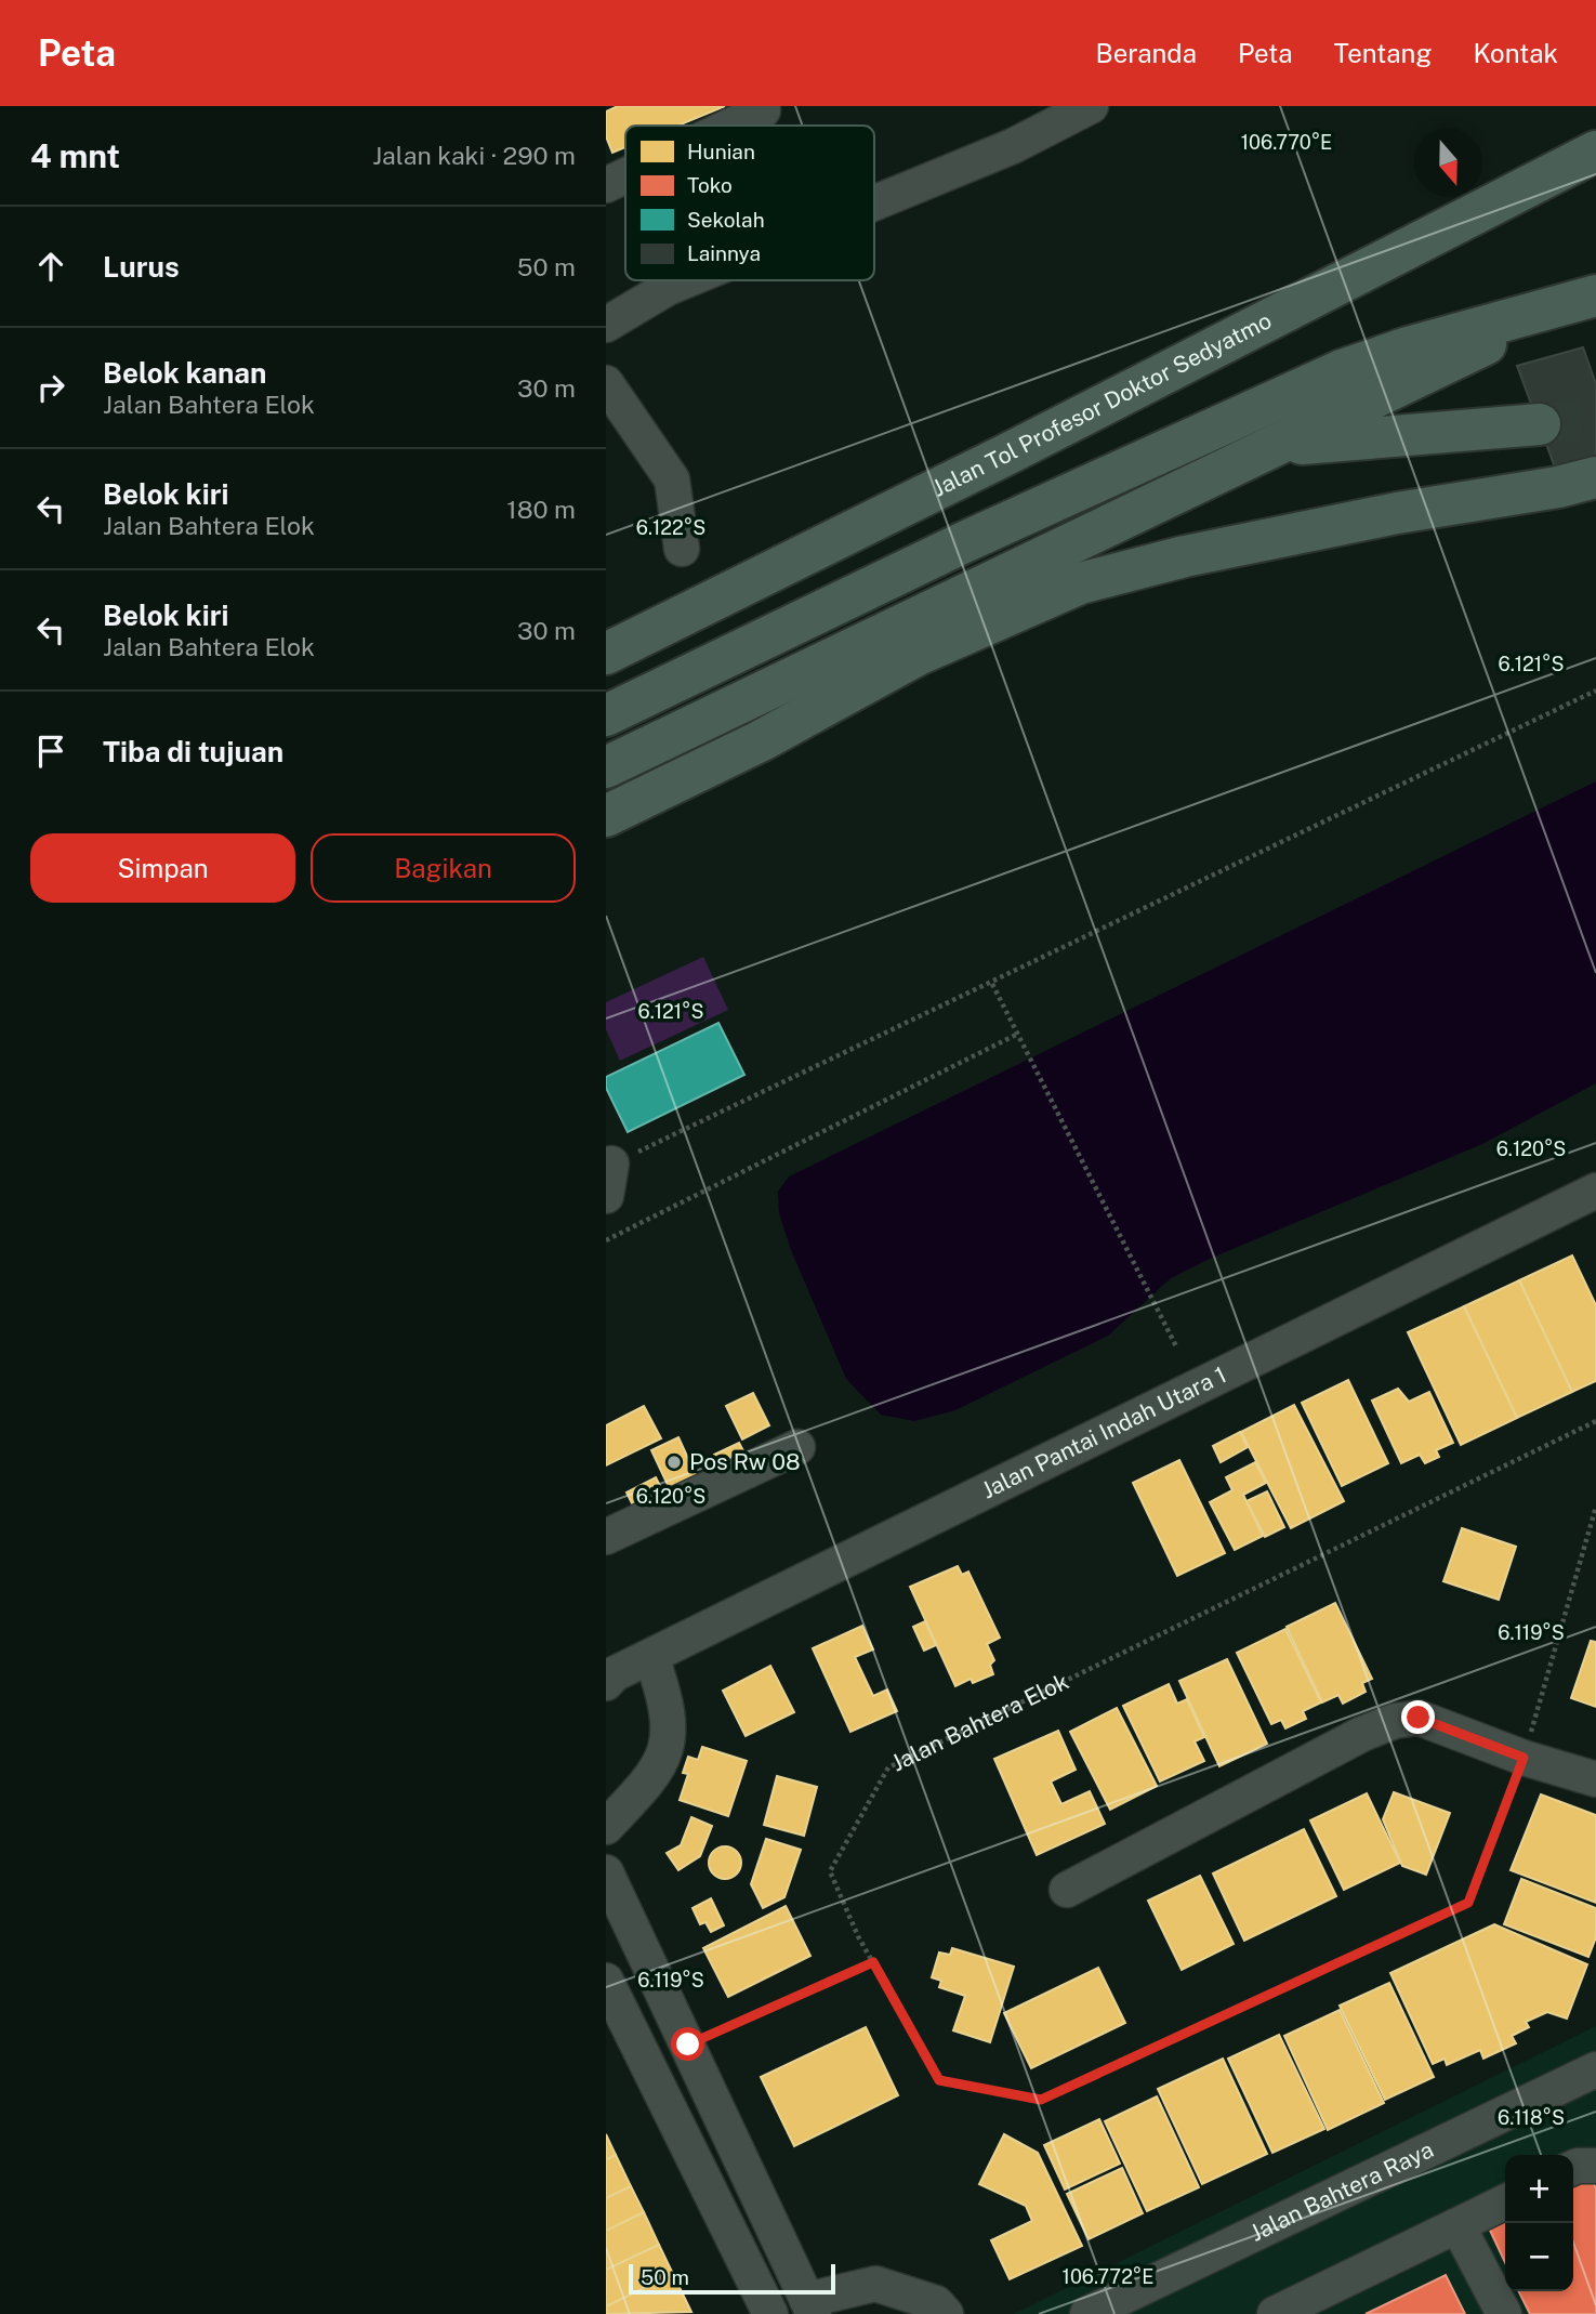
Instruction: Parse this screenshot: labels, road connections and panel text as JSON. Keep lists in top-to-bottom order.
{
  "streets": {
    "highway": ["Jalan Tol Profesor Doktor Sedyatmo"],
    "street": ["Jalan Pantai Indah Utara 1", "Jalan Bahtera Raya"],
    "path": ["Jalan Bahtera Elok"]
  },
  "places": ["Pos Rw 08"],
  "legend": [
    "Hunian",
    "Toko",
    "Sekolah",
    "Lainnya"
  ],
  "scale_bar": "50 m",
  "north": "bottom",
  "page": {
    "header": "Peta",
    "nav": [
      "Beranda",
      "Peta",
      "Tentang",
      "Kontak"
    ],
    "heading": ["4 mnt", "Jalan kaki · 290 m"],
    "list": [
      ["Lurus", "50 m"],
      ["Belok kanan", "Jalan Bahtera Elok", "30 m"],
      ["Belok kiri", "Jalan Bahtera Elok", "180 m"],
      ["Belok kiri", "Jalan Bahtera Elok", "30 m"],
      "Tiba di tujuan"
    ],
    "buttons": ["Simpan", "Bagikan"],
    "map_buttons": ["+", "−"],
    "scale": "50 m"
  },
  "coordinates": [
    "106.770°E",
    "6.122°S",
    "6.121°S",
    "6.120°S",
    "6.119°S",
    "6.118°S",
    "106.772°E"
  ]
}
